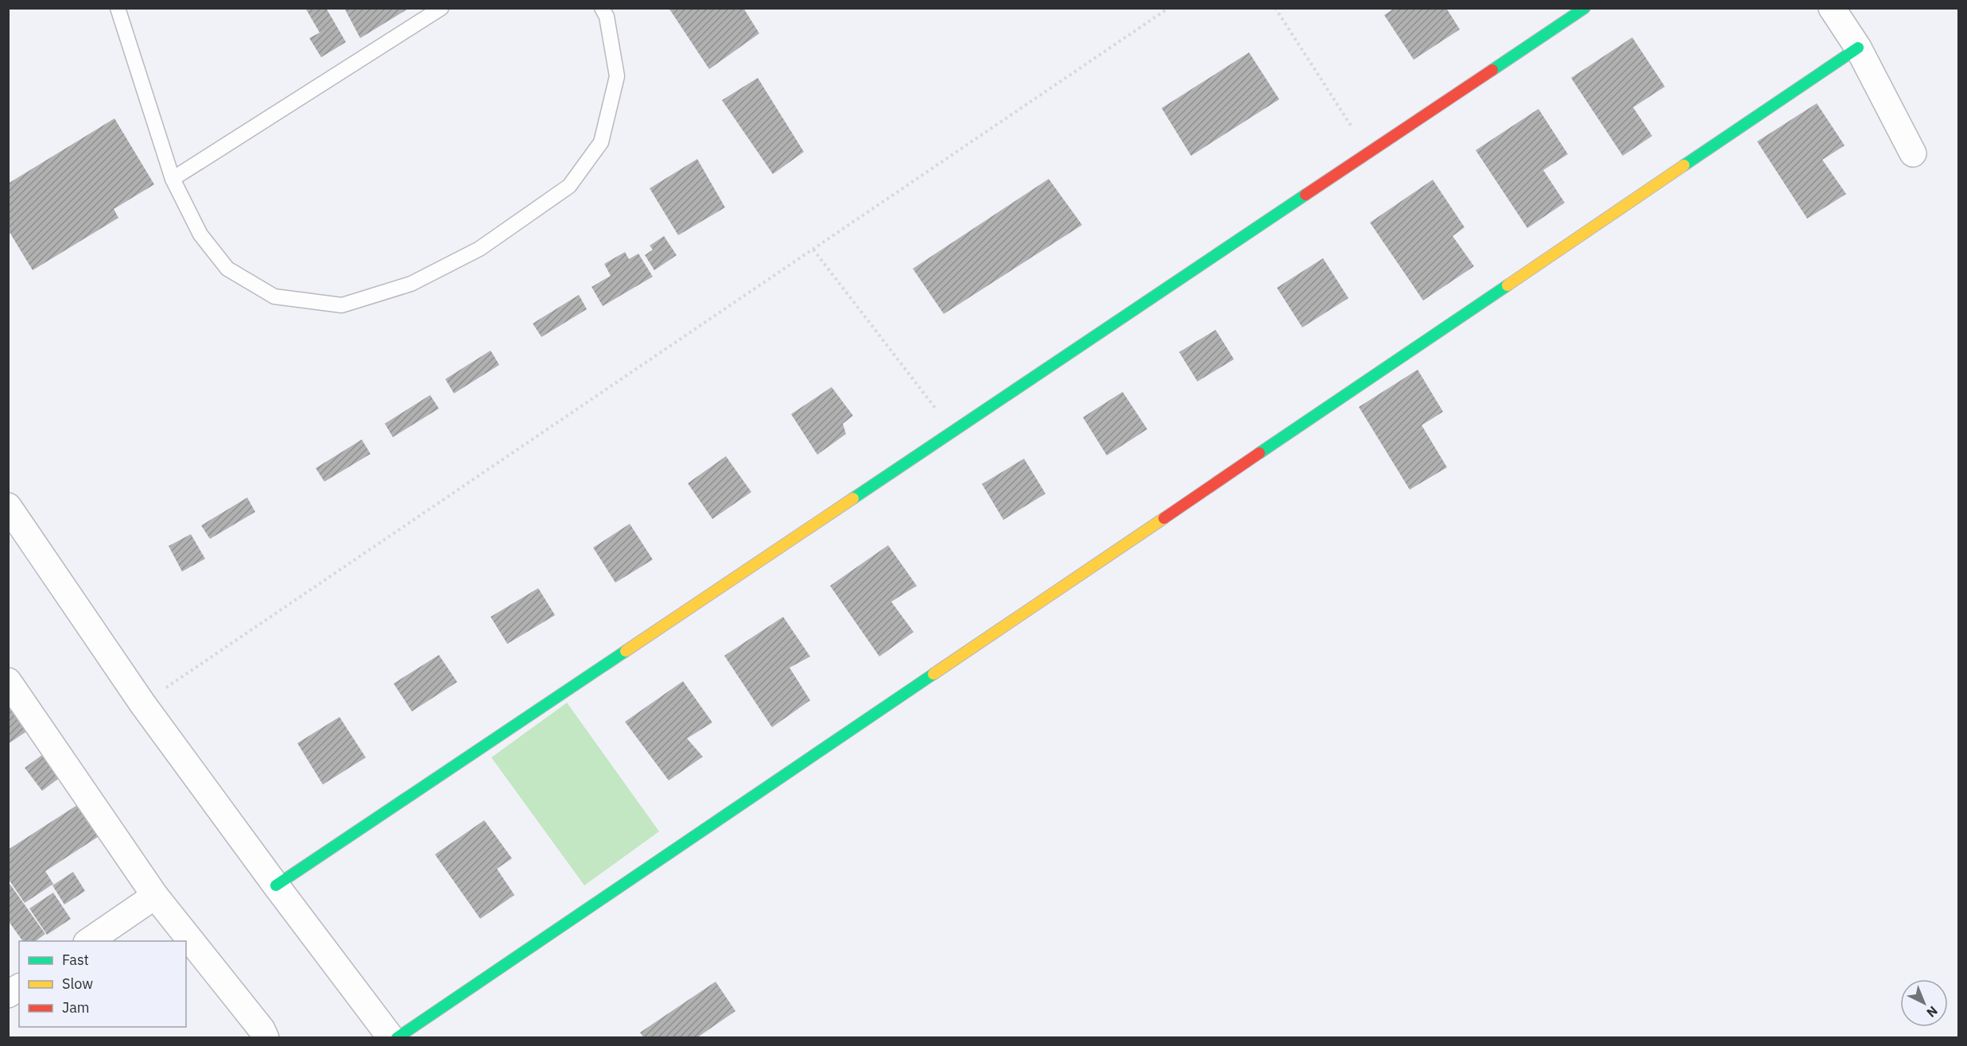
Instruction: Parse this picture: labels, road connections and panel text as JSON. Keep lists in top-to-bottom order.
{
  "legend": ["Fast", "Slow", "Jam"],
  "north": "bottom right"
}
